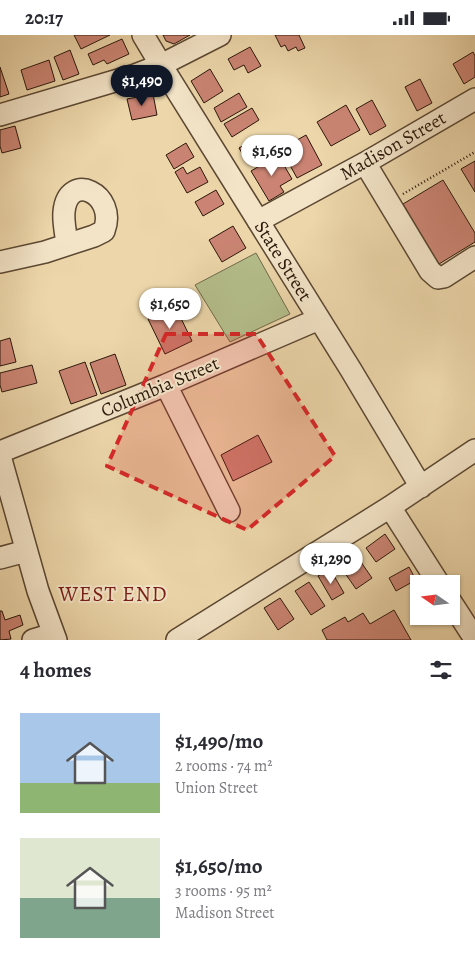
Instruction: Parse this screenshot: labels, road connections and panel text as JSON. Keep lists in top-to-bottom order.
{
  "streets": {
    "street": ["Madison Street", "State Street", "Columbia Street"]
  },
  "crossings": [
    ["Madison Street", "State Street"],
    ["State Street", "Columbia Street"]
  ],
  "districts": ["WEST END"],
  "north": "left",
  "page": {
    "status": "20:17",
    "price": [
      "$1,490",
      "$1,650",
      "$1,650",
      "$1,290"
    ],
    "heading": "4 homes",
    "list": [
      {
        "name": "$1,490/mo",
        "note": "2 rooms · 74 m² · Union Street"
      },
      {
        "name": "$1,650/mo",
        "note": "3 rooms · 95 m² · Madison Street"
      }
    ]
  }
}
